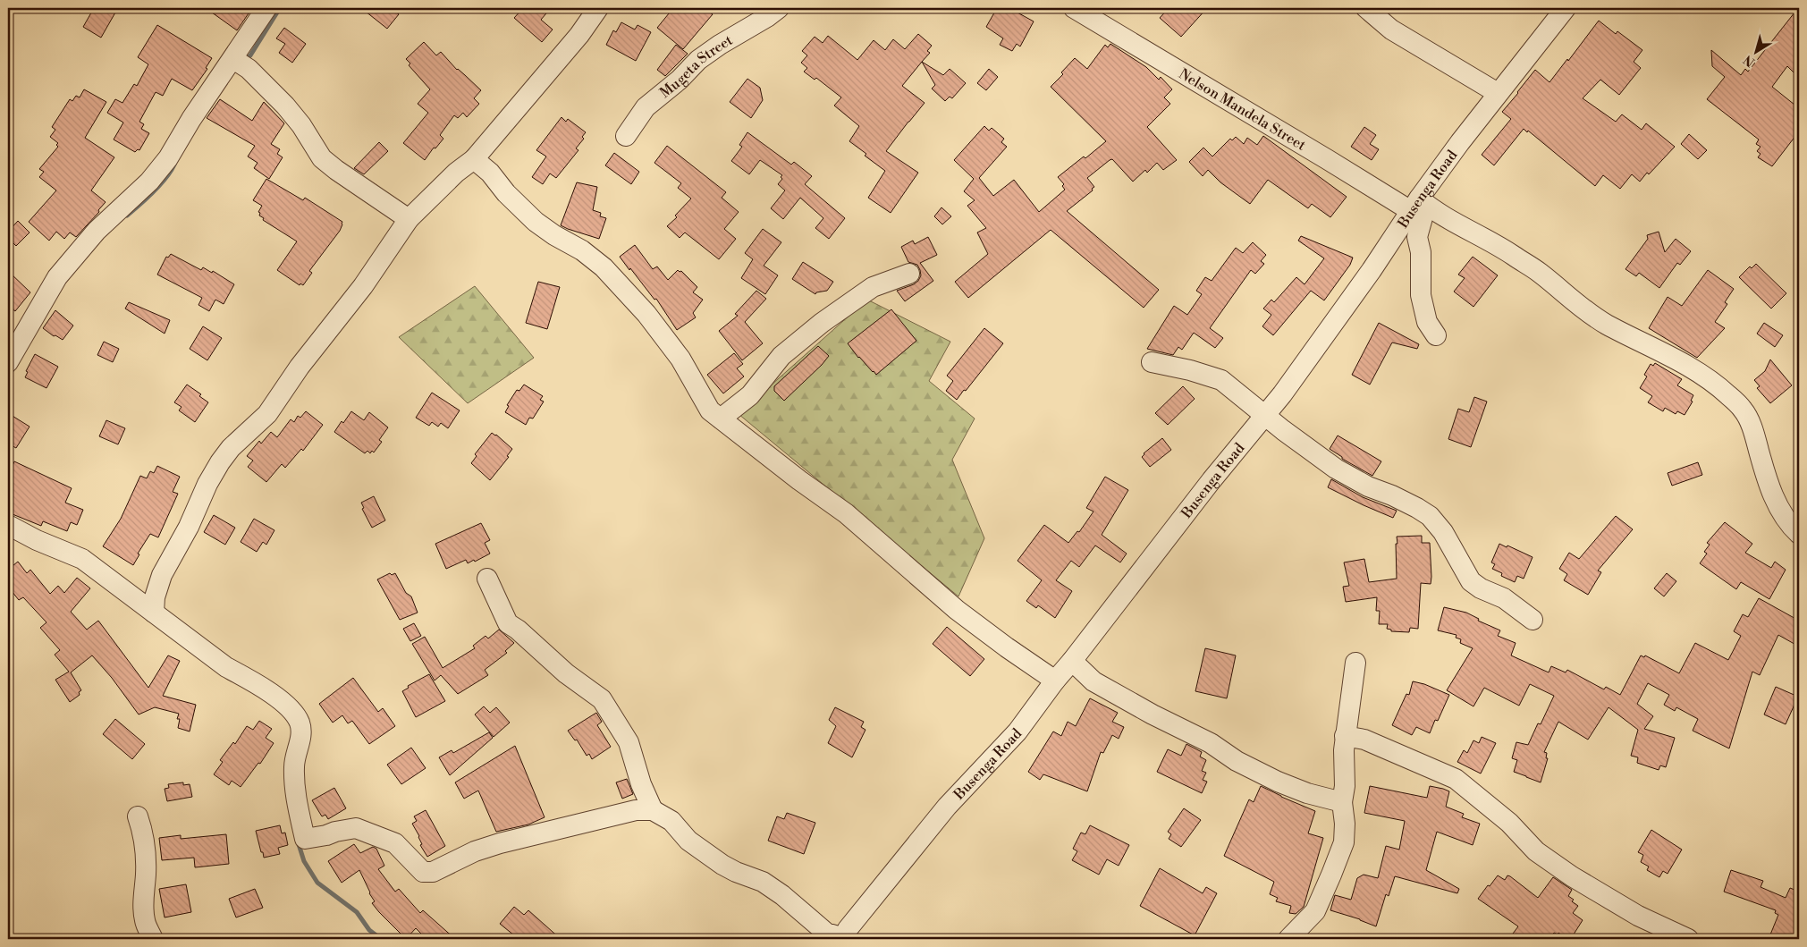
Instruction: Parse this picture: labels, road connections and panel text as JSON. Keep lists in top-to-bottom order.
{
  "streets": {
    "street": ["Mugeta Street", "Nelson Mandela Street", "Busenga Road"]
  },
  "crossings": [
    ["Nelson Mandela Street", "Busenga Road"]
  ],
  "north": "bottom left"
}
